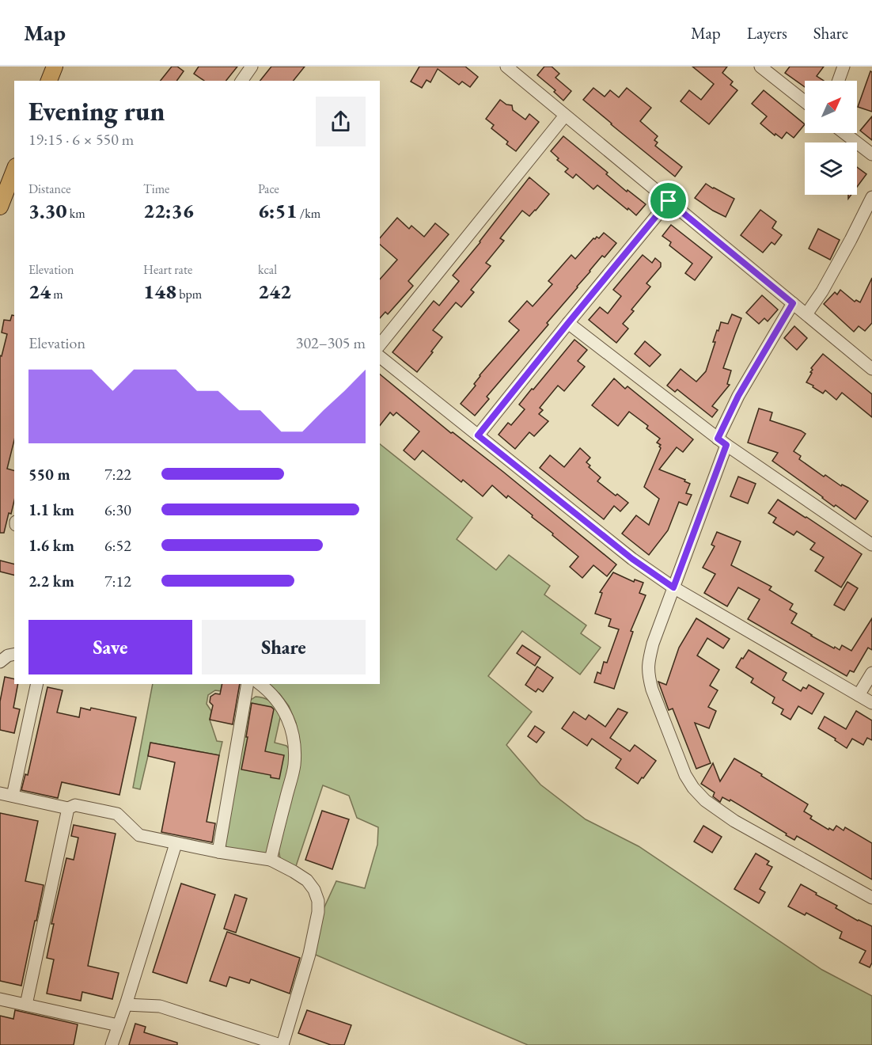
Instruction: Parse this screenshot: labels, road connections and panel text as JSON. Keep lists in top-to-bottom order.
{
  "north": "top right",
  "page": {
    "header": "Map",
    "nav": ["Map", "Layers", "Share"],
    "heading": ["Evening run", "19:15 · 6 × 550 m"],
    "stats": [
      ["Distance", "3.30 km"],
      ["Time", "22:36"],
      ["Pace", "6:51 /km"],
      ["Elevation", "24 m"],
      ["Heart rate", "148 bpm"],
      ["kcal", "242"]
    ],
    "chart": ["Elevation", "302–305 m"],
    "list": [
      {
        "name": "550 m",
        "note": "7:22"
      },
      {
        "name": "1.1 km",
        "note": "6:30"
      },
      {
        "name": "1.6 km",
        "note": "6:52"
      },
      {
        "name": "2.2 km",
        "note": "7:12"
      }
    ],
    "buttons": ["Save", "Share"]
  }
}
